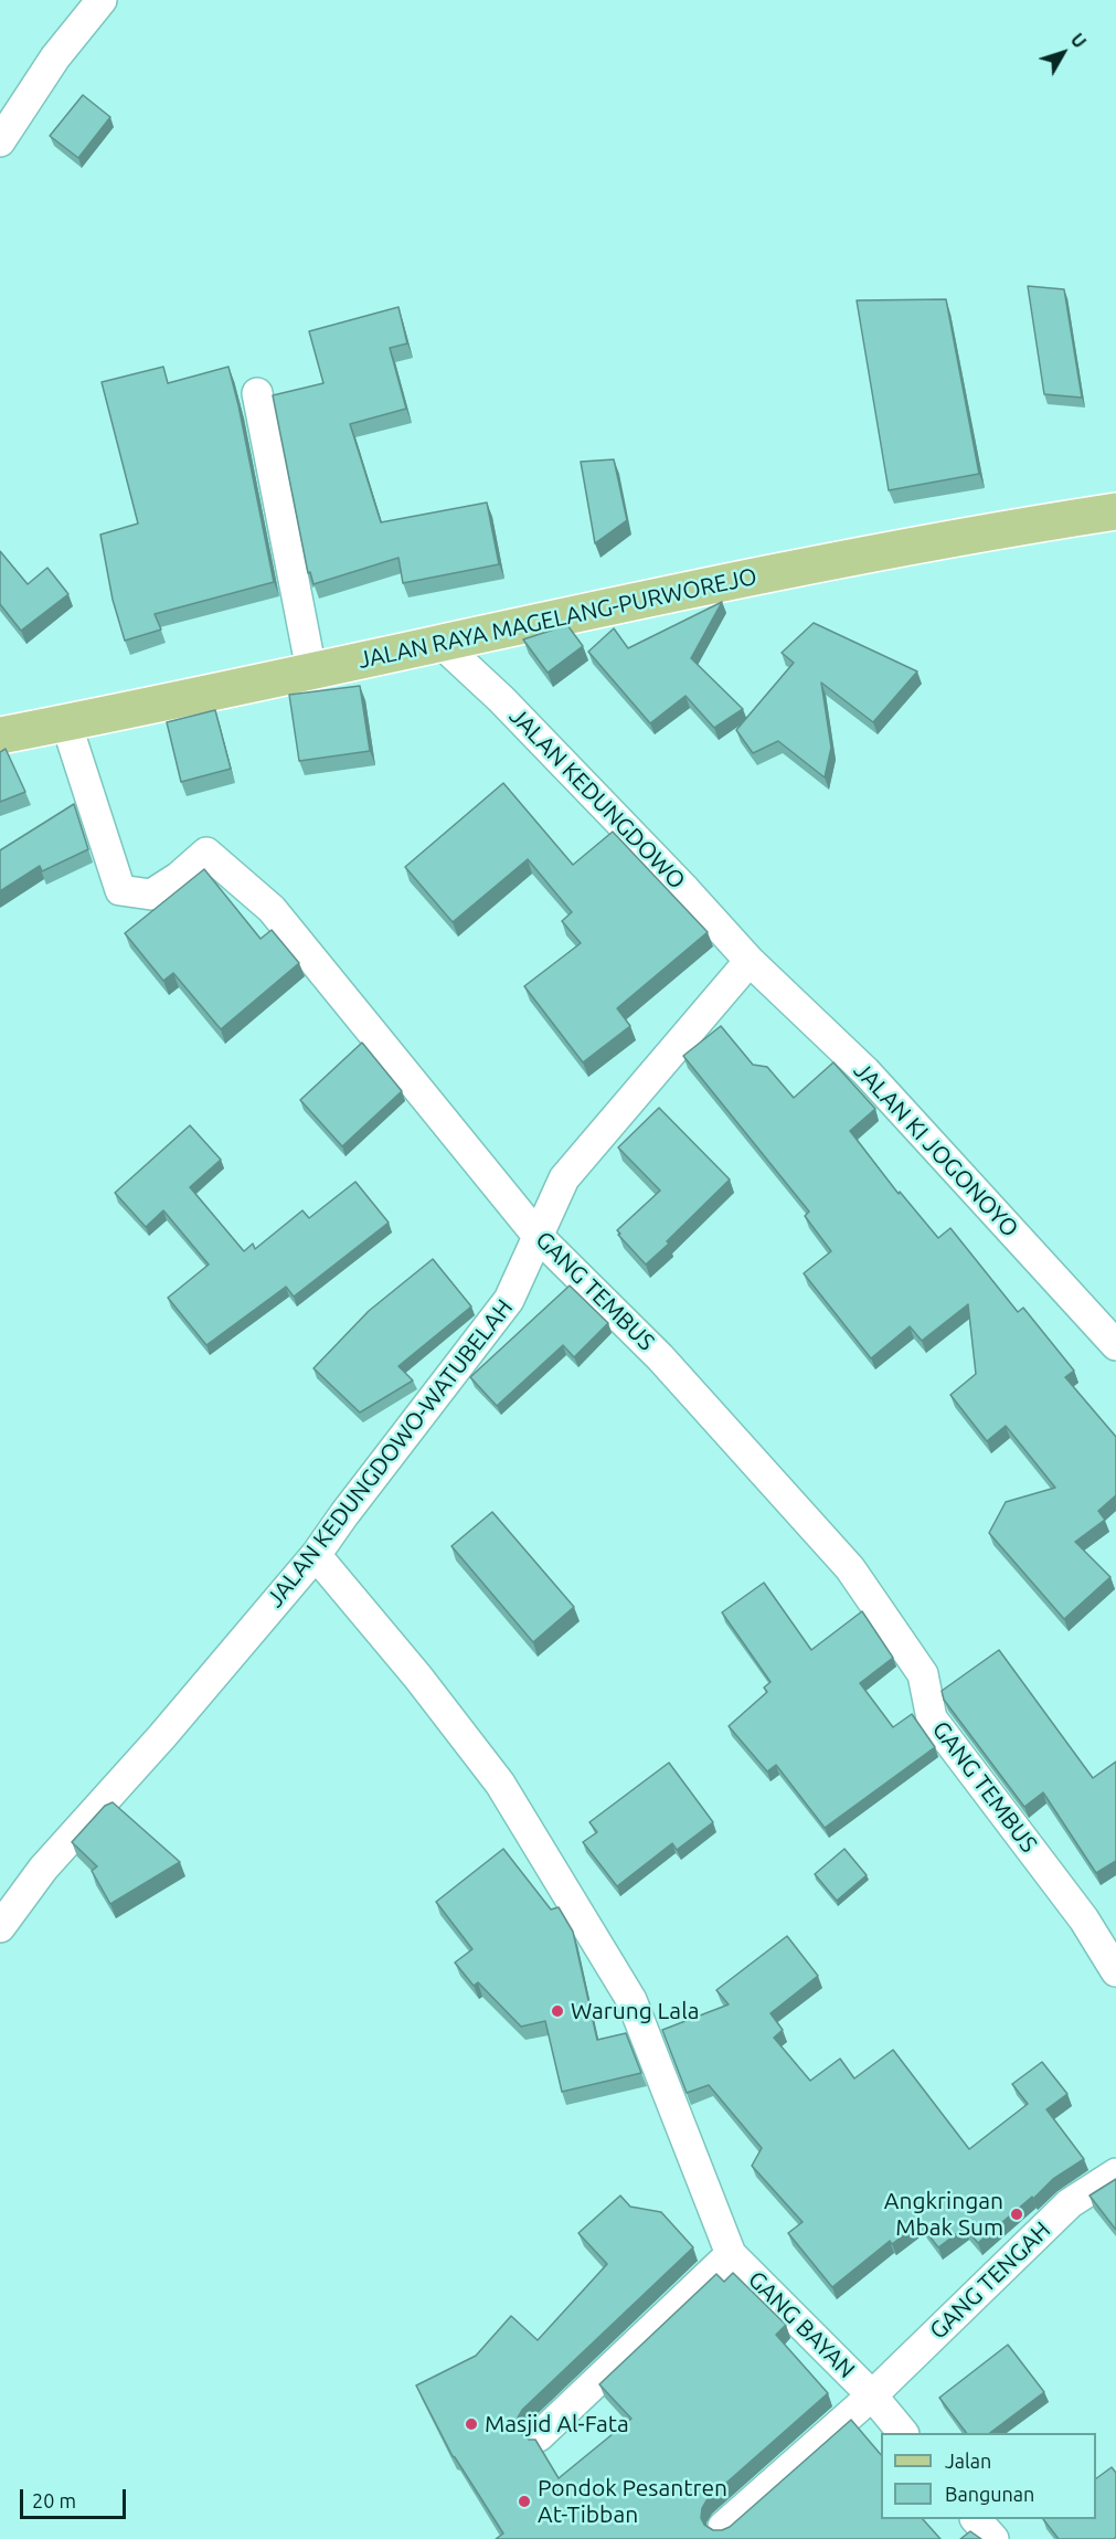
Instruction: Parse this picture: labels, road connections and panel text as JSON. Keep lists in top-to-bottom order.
{
  "streets": {
    "main road": ["JALAN RAYA MAGELANG-PURWOREJO"],
    "street": [
      "JALAN KEDUNGDOWO",
      "JALAN KI JOGONOYO",
      "GANG TEMBUS",
      "JALAN KEDUNGDOWO-WATUBELAH",
      "GANG TENGAH",
      "GANG BAYAN"
    ]
  },
  "crossings": [
    ["JALAN RAYA MAGELANG-PURWOREJO", "JALAN KEDUNGDOWO"],
    ["JALAN RAYA MAGELANG-PURWOREJO", "GANG TEMBUS"],
    ["JALAN KEDUNGDOWO", "JALAN KI JOGONOYO"],
    ["JALAN KEDUNGDOWO", "JALAN KEDUNGDOWO-WATUBELAH"],
    ["JALAN KI JOGONOYO", "JALAN KEDUNGDOWO-WATUBELAH"],
    ["GANG TEMBUS", "JALAN KEDUNGDOWO-WATUBELAH"],
    ["GANG TENGAH", "GANG BAYAN"]
  ],
  "places": [
    "Warung Lala",
    "Angkringan Mbak Sum",
    "Masjid Al-Fata",
    "Pondok Pesantren At-Tibban"
  ],
  "legend": ["Jalan", "Bangunan"],
  "scale_bar": "20 m",
  "north": "top right"
}
